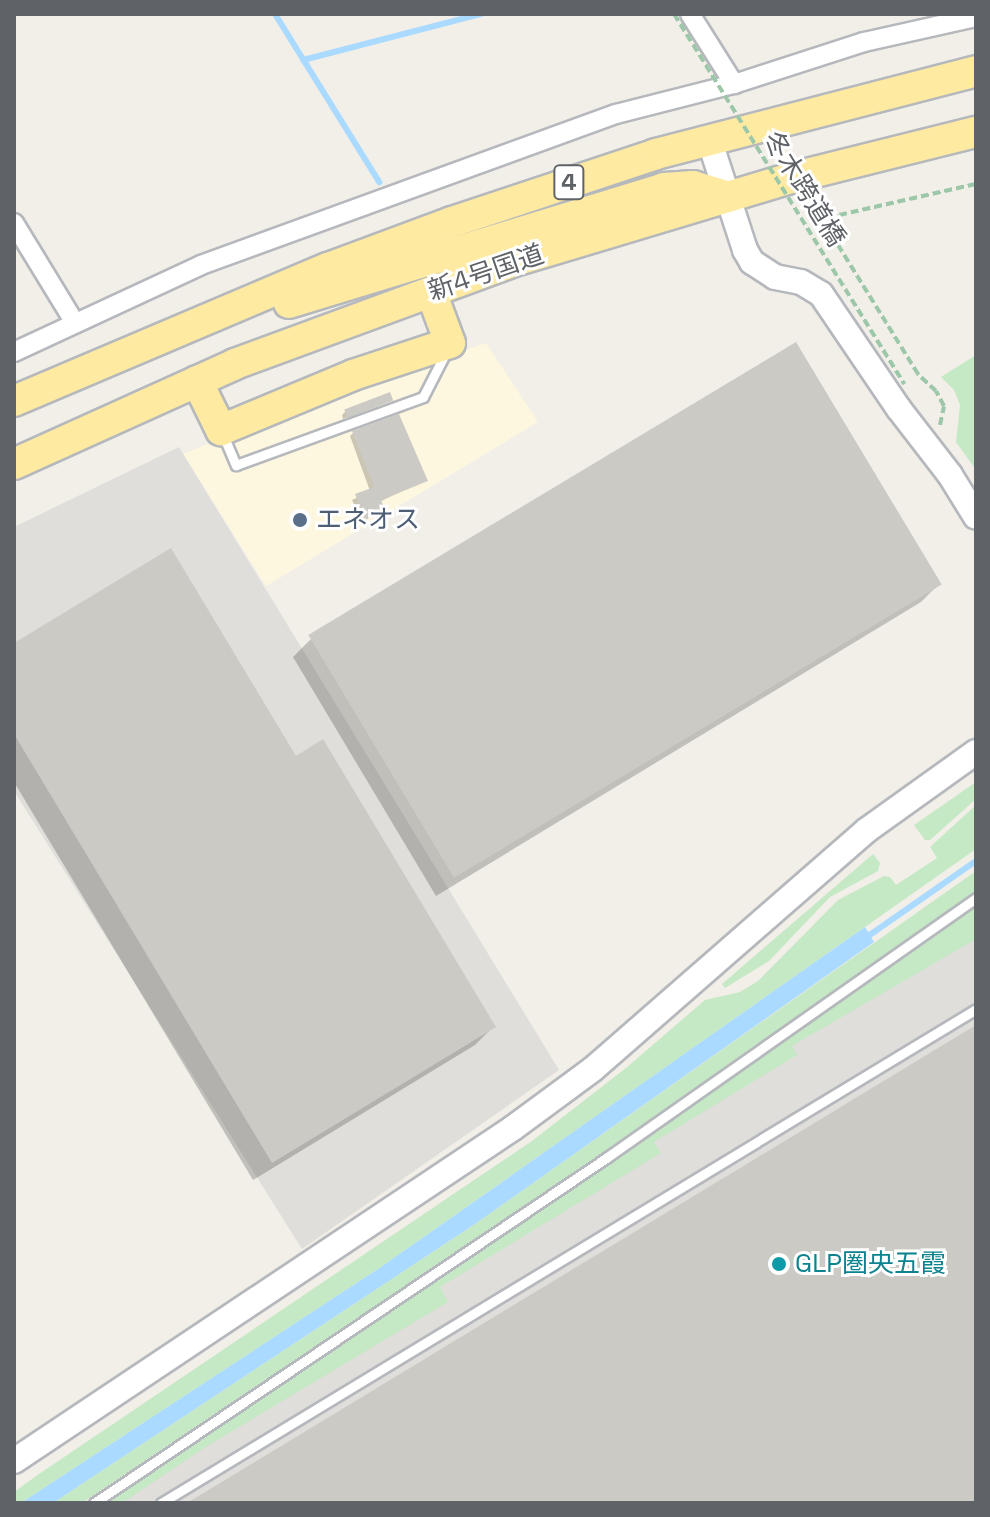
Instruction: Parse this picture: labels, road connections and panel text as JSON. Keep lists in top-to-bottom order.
{
  "streets": {
    "highway": ["4", "新4号国道"],
    "path": ["冬木跨道橋"]
  },
  "places": ["エネオス", "GLP圏央五霞"]
}
